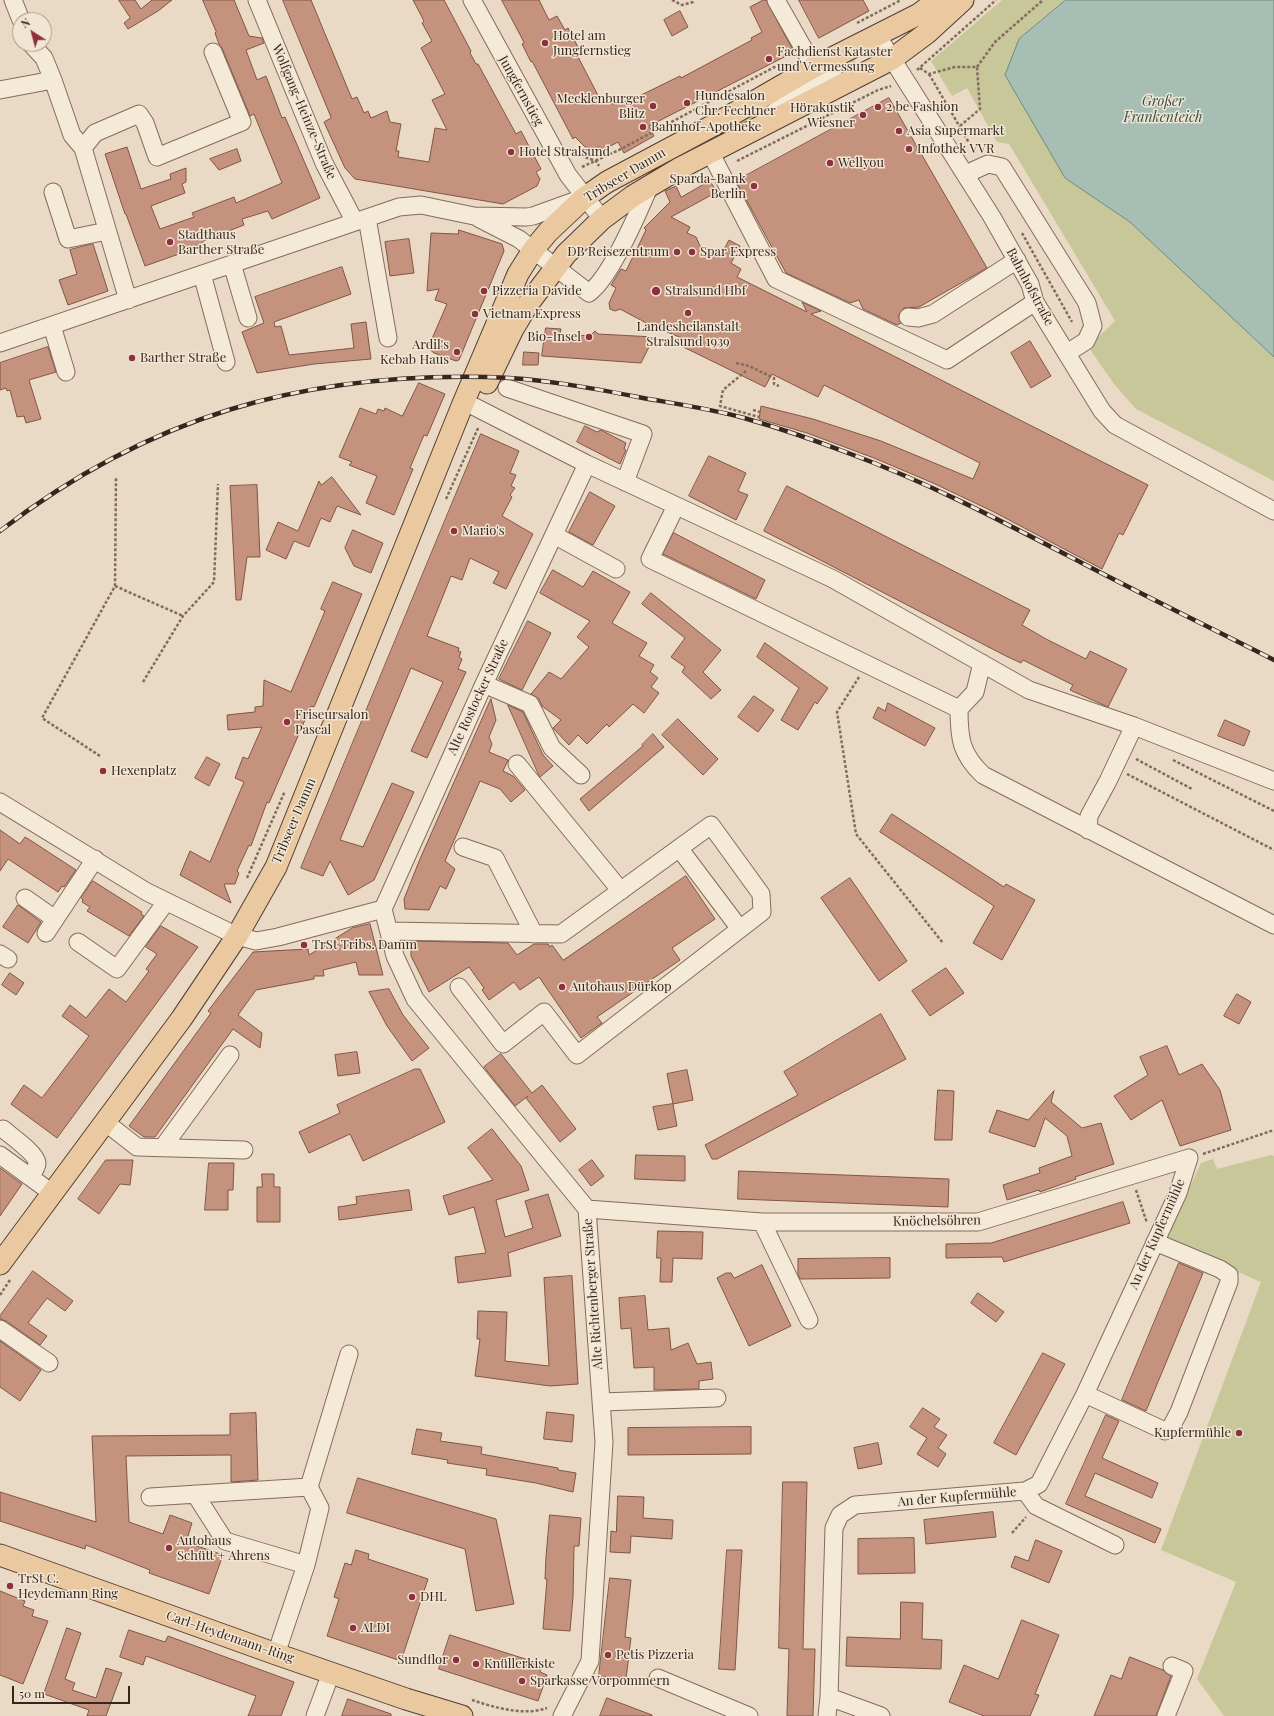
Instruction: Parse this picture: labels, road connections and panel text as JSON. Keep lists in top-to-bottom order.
{
  "streets": {
    "main road": ["Tribseer Damm", "Carl-Heydemann-Ring"],
    "street": [
      "Jungfernstieg",
      "Wolfgang-Heinze-Straße",
      "Bahnhofstraße",
      "Alte Rostocker Straße",
      "Knöchelsöhren",
      "An der Kupfermühle",
      "Alte Richtenberger Straße"
    ]
  },
  "crossings": [
    ["Jungfernstieg", "Tribseer Damm"],
    ["Tribseer Damm", "Bahnhofstraße"],
    ["Alte Rostocker Straße", "Alte Richtenberger Straße"],
    ["Knöchelsöhren", "An der Kupfermühle"],
    ["Knöchelsöhren", "Alte Richtenberger Straße"]
  ],
  "water": ["Großer Frankenteich"],
  "places": [
    "Hotel am Jungfernstieg",
    "Fachdienst Kataster und Vermessung",
    "Hundesalon Chr. Fechtner",
    "Mecklenburger Blitz",
    "2 be Fashion",
    "Hörakustik Wiesner",
    "Bahnhof-Apotheke",
    "Asia Supermarkt",
    "Infothek VVR",
    "Hotel Stralsund",
    "Wellyou",
    "Sparda-Bank Berlin",
    "Stadthaus Barther Straße",
    "DB Reisezentrum",
    "Spar Express",
    "Pizzeria Davide",
    "Stralsund Hbf",
    "Landesheilanstalt Stralsund 1939",
    "Vietnam Express",
    "Bio-Insel",
    "Ardil's Kebab Haus",
    "Barther Straße",
    "Mario's",
    "Friseursalon Pascal",
    "Hexenplatz",
    "TrSt Tribs. Damm",
    "Autohaus Dürkop",
    "Kupfermühle",
    "Autohaus Schütt + Ahrens",
    "TrSt C. Heydemann Ring",
    "DHL",
    "ALDI",
    "Petis Pizzeria",
    "Sundflor",
    "Knüllerkiste",
    "Sparkasse Vorpommern"
  ],
  "scale_bar": "50 m",
  "north": "top left"
}
